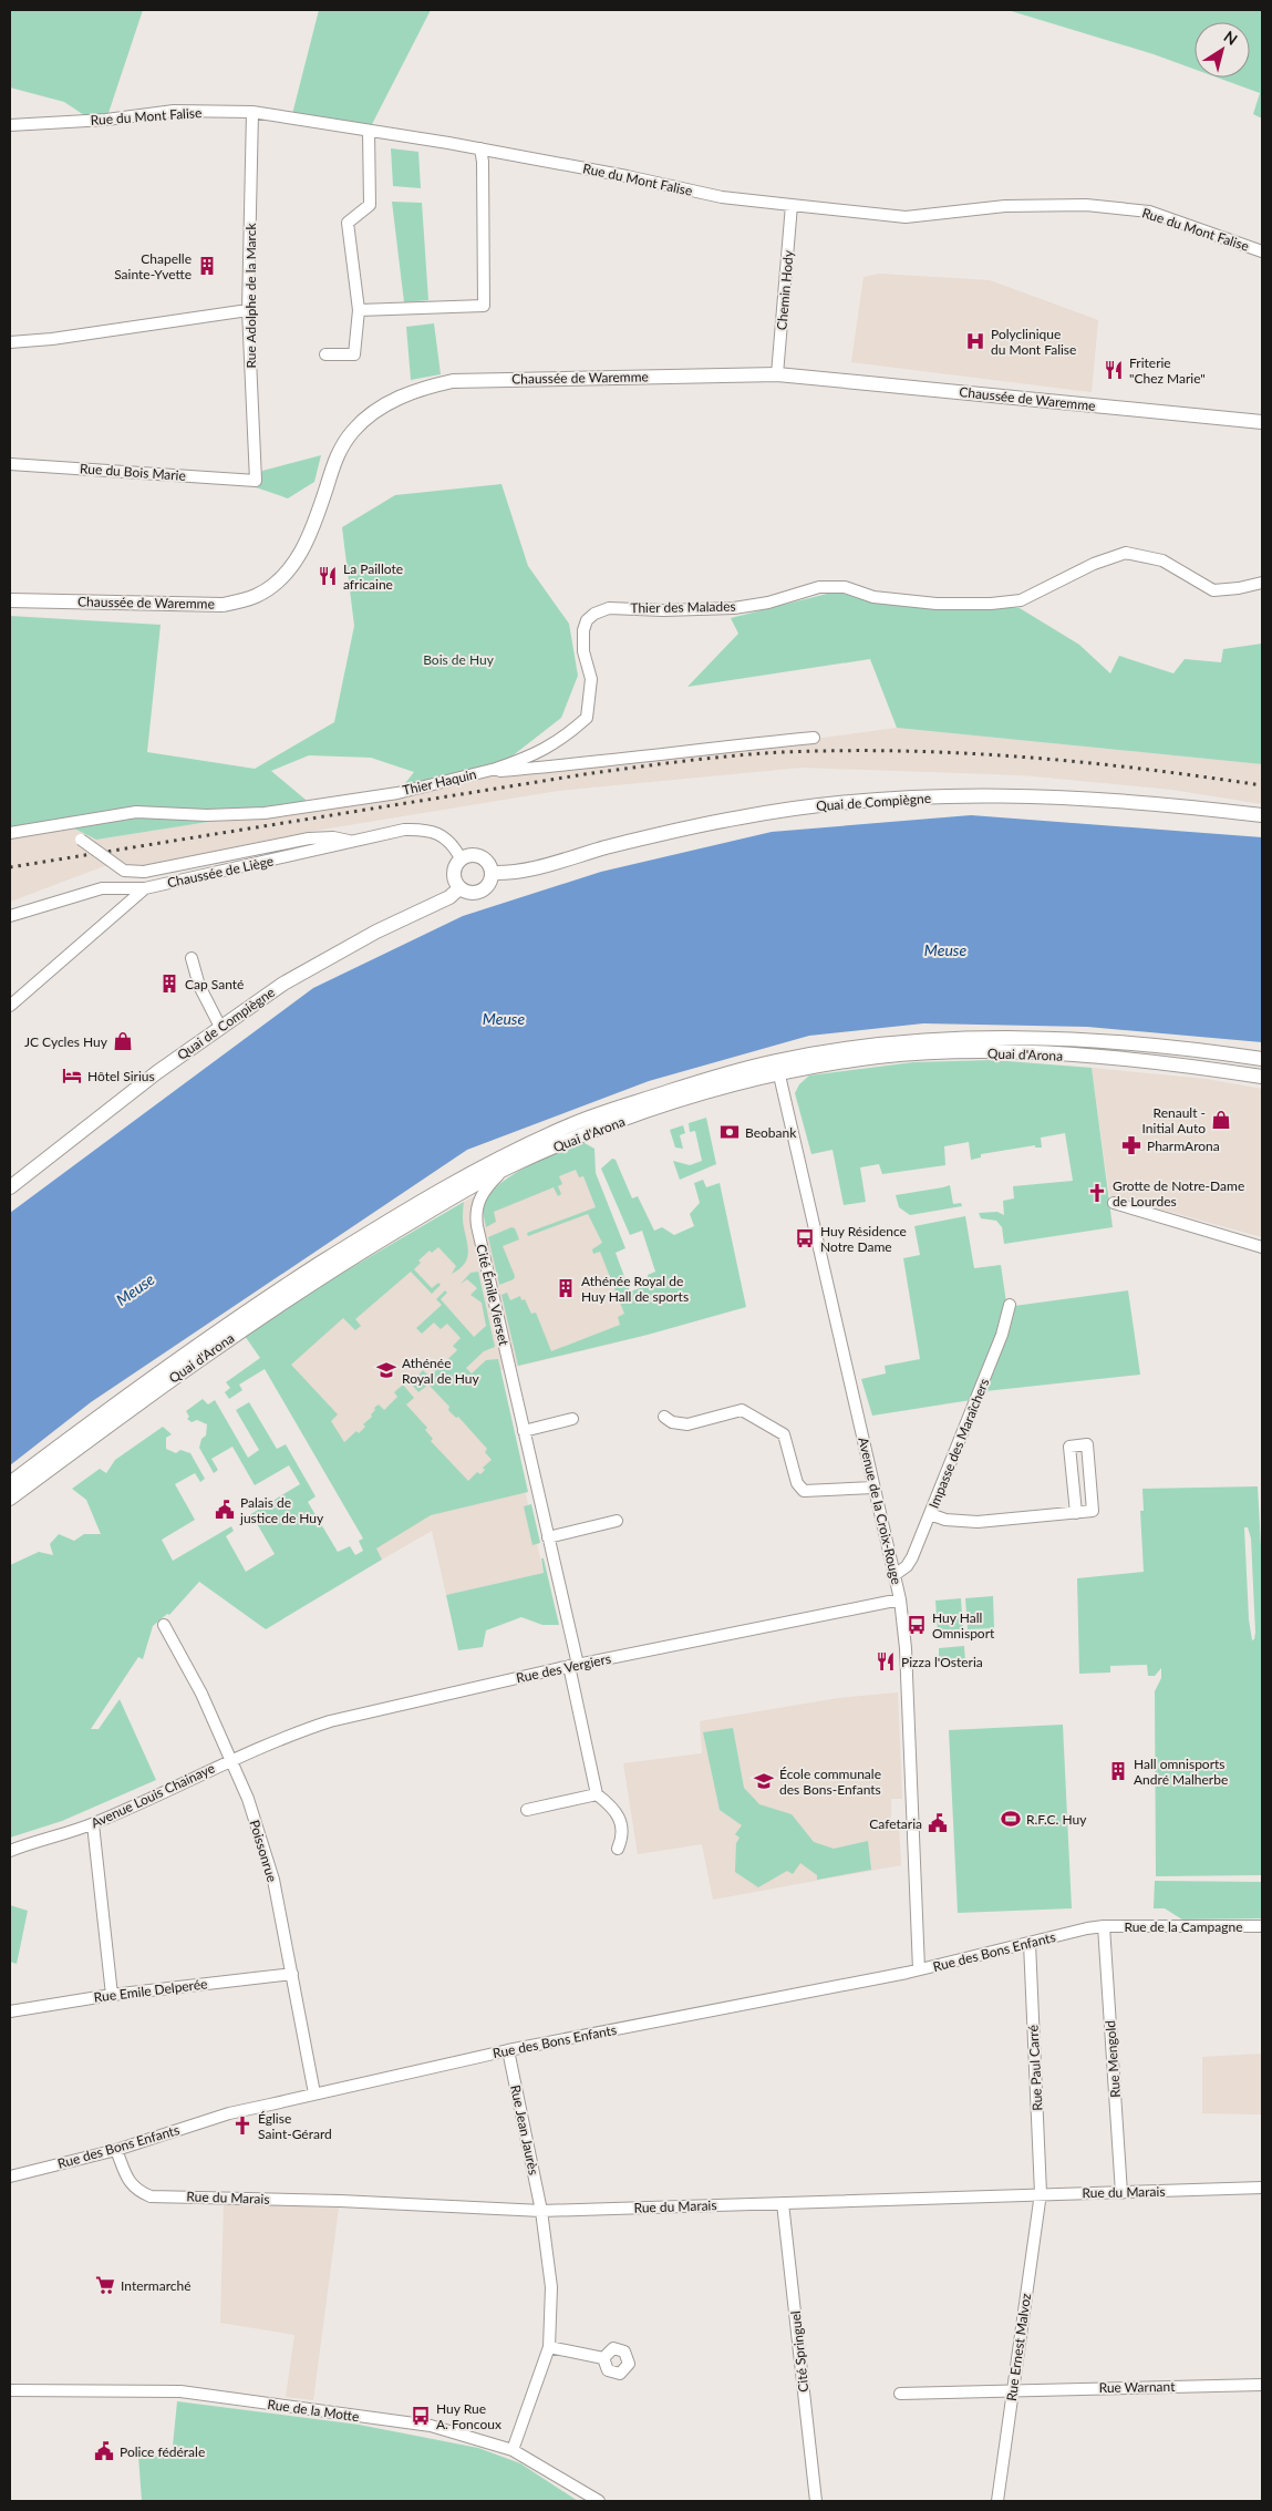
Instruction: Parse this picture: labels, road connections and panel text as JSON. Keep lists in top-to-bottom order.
{
  "streets": {
    "main road": ["Chaussée de Waremme", "Quai de Compiègne", "Quai d'Arona"],
    "street": [
      "Rue du Mont Falise",
      "Chemin Hody",
      "Rue Adolphe de la Marck",
      "Rue du Bois Marie",
      "Thier des Malades",
      "Thier Haquin",
      "Chaussée de Liège",
      "Cité Émile Vierset",
      "Impasse des Maraîchers",
      "Avenue de la Croix-Rouge",
      "Rue des Vergiers",
      "Avenue Louis Chainaye",
      "Poissonrue",
      "Rue de la Campagne",
      "Rue des Bons Enfants",
      "Rue Emile Delperée",
      "Rue Mengold",
      "Rue Paul Carré",
      "Rue Jean Jaurès",
      "Rue du Marais",
      "Rue Ernest Malvoz",
      "Cité Springuel",
      "Rue Warnant",
      "Rue de la Motte"
    ]
  },
  "crossings": [
    ["Rue du Mont Falise", "Chemin Hody"],
    ["Rue du Mont Falise", "Rue Adolphe de la Marck"],
    ["Chemin Hody", "Chaussée de Waremme"],
    ["Rue Adolphe de la Marck", "Rue du Bois Marie"],
    ["Thier des Malades", "Thier Haquin"],
    ["Quai de Compiègne", "Chaussée de Liège"],
    ["Quai d'Arona", "Cité Émile Vierset"],
    ["Quai d'Arona", "Avenue de la Croix-Rouge"],
    ["Cité Émile Vierset", "Rue des Vergiers"],
    ["Impasse des Maraîchers", "Avenue de la Croix-Rouge"],
    ["Avenue de la Croix-Rouge", "Rue des Vergiers"],
    ["Avenue de la Croix-Rouge", "Rue des Bons Enfants"],
    ["Rue des Vergiers", "Avenue Louis Chainaye"],
    ["Rue des Vergiers", "Poissonrue"],
    ["Avenue Louis Chainaye", "Poissonrue"],
    ["Poissonrue", "Rue des Bons Enfants"],
    ["Poissonrue", "Rue Emile Delperée"],
    ["Rue de la Campagne", "Rue des Bons Enfants"],
    ["Rue de la Campagne", "Rue Mengold"],
    ["Rue des Bons Enfants", "Rue Mengold"],
    ["Rue des Bons Enfants", "Rue Paul Carré"],
    ["Rue des Bons Enfants", "Rue Jean Jaurès"],
    ["Rue des Bons Enfants", "Rue du Marais"],
    ["Rue Mengold", "Rue du Marais"],
    ["Rue Paul Carré", "Rue du Marais"],
    ["Rue Paul Carré", "Rue Ernest Malvoz"],
    ["Rue Jean Jaurès", "Rue du Marais"],
    ["Rue Jean Jaurès", "Rue de la Motte"],
    ["Rue du Marais", "Rue Ernest Malvoz"],
    ["Rue du Marais", "Cité Springuel"],
    ["Rue Ernest Malvoz", "Rue Warnant"]
  ],
  "water": ["Meuse"],
  "parks": ["Bois de Huy"],
  "places": {
    "building": [
      "Chapelle Sainte-Yvette",
      "Cap Santé",
      "Athénée Royal de Huy Hall de sports",
      "Hall omnisports André Malherbe"
    ],
    "hospital": ["Polyclinique du Mont Falise"],
    "restaurant": ["Friterie \"Chez Marie\"", "La Paillote africaine", "Pizza l'Osteria"],
    "shop": ["JC Cycles Huy", "Renault - Initial Auto"],
    "hotel": ["Hôtel Sirius"],
    "bank": ["Beobank"],
    "pharmacy": ["PharmArona"],
    "church": ["Grotte de Notre-Dame de Lourdes", "Église Saint-Gérard"],
    "bus stop": ["Huy Résidence Notre Dame", "Huy Hall Omnisport", "Huy Rue A. Foncoux"],
    "school or university": ["Athénée Royal de Huy", "École communale des Bons-Enfants"],
    "public building": ["Palais de justice de Huy", "Cafetaria", "Police fédérale"],
    "sports": ["R.F.C. Huy"],
    "supermarket": ["Intermarché"]
  },
  "north": "top right"
}
